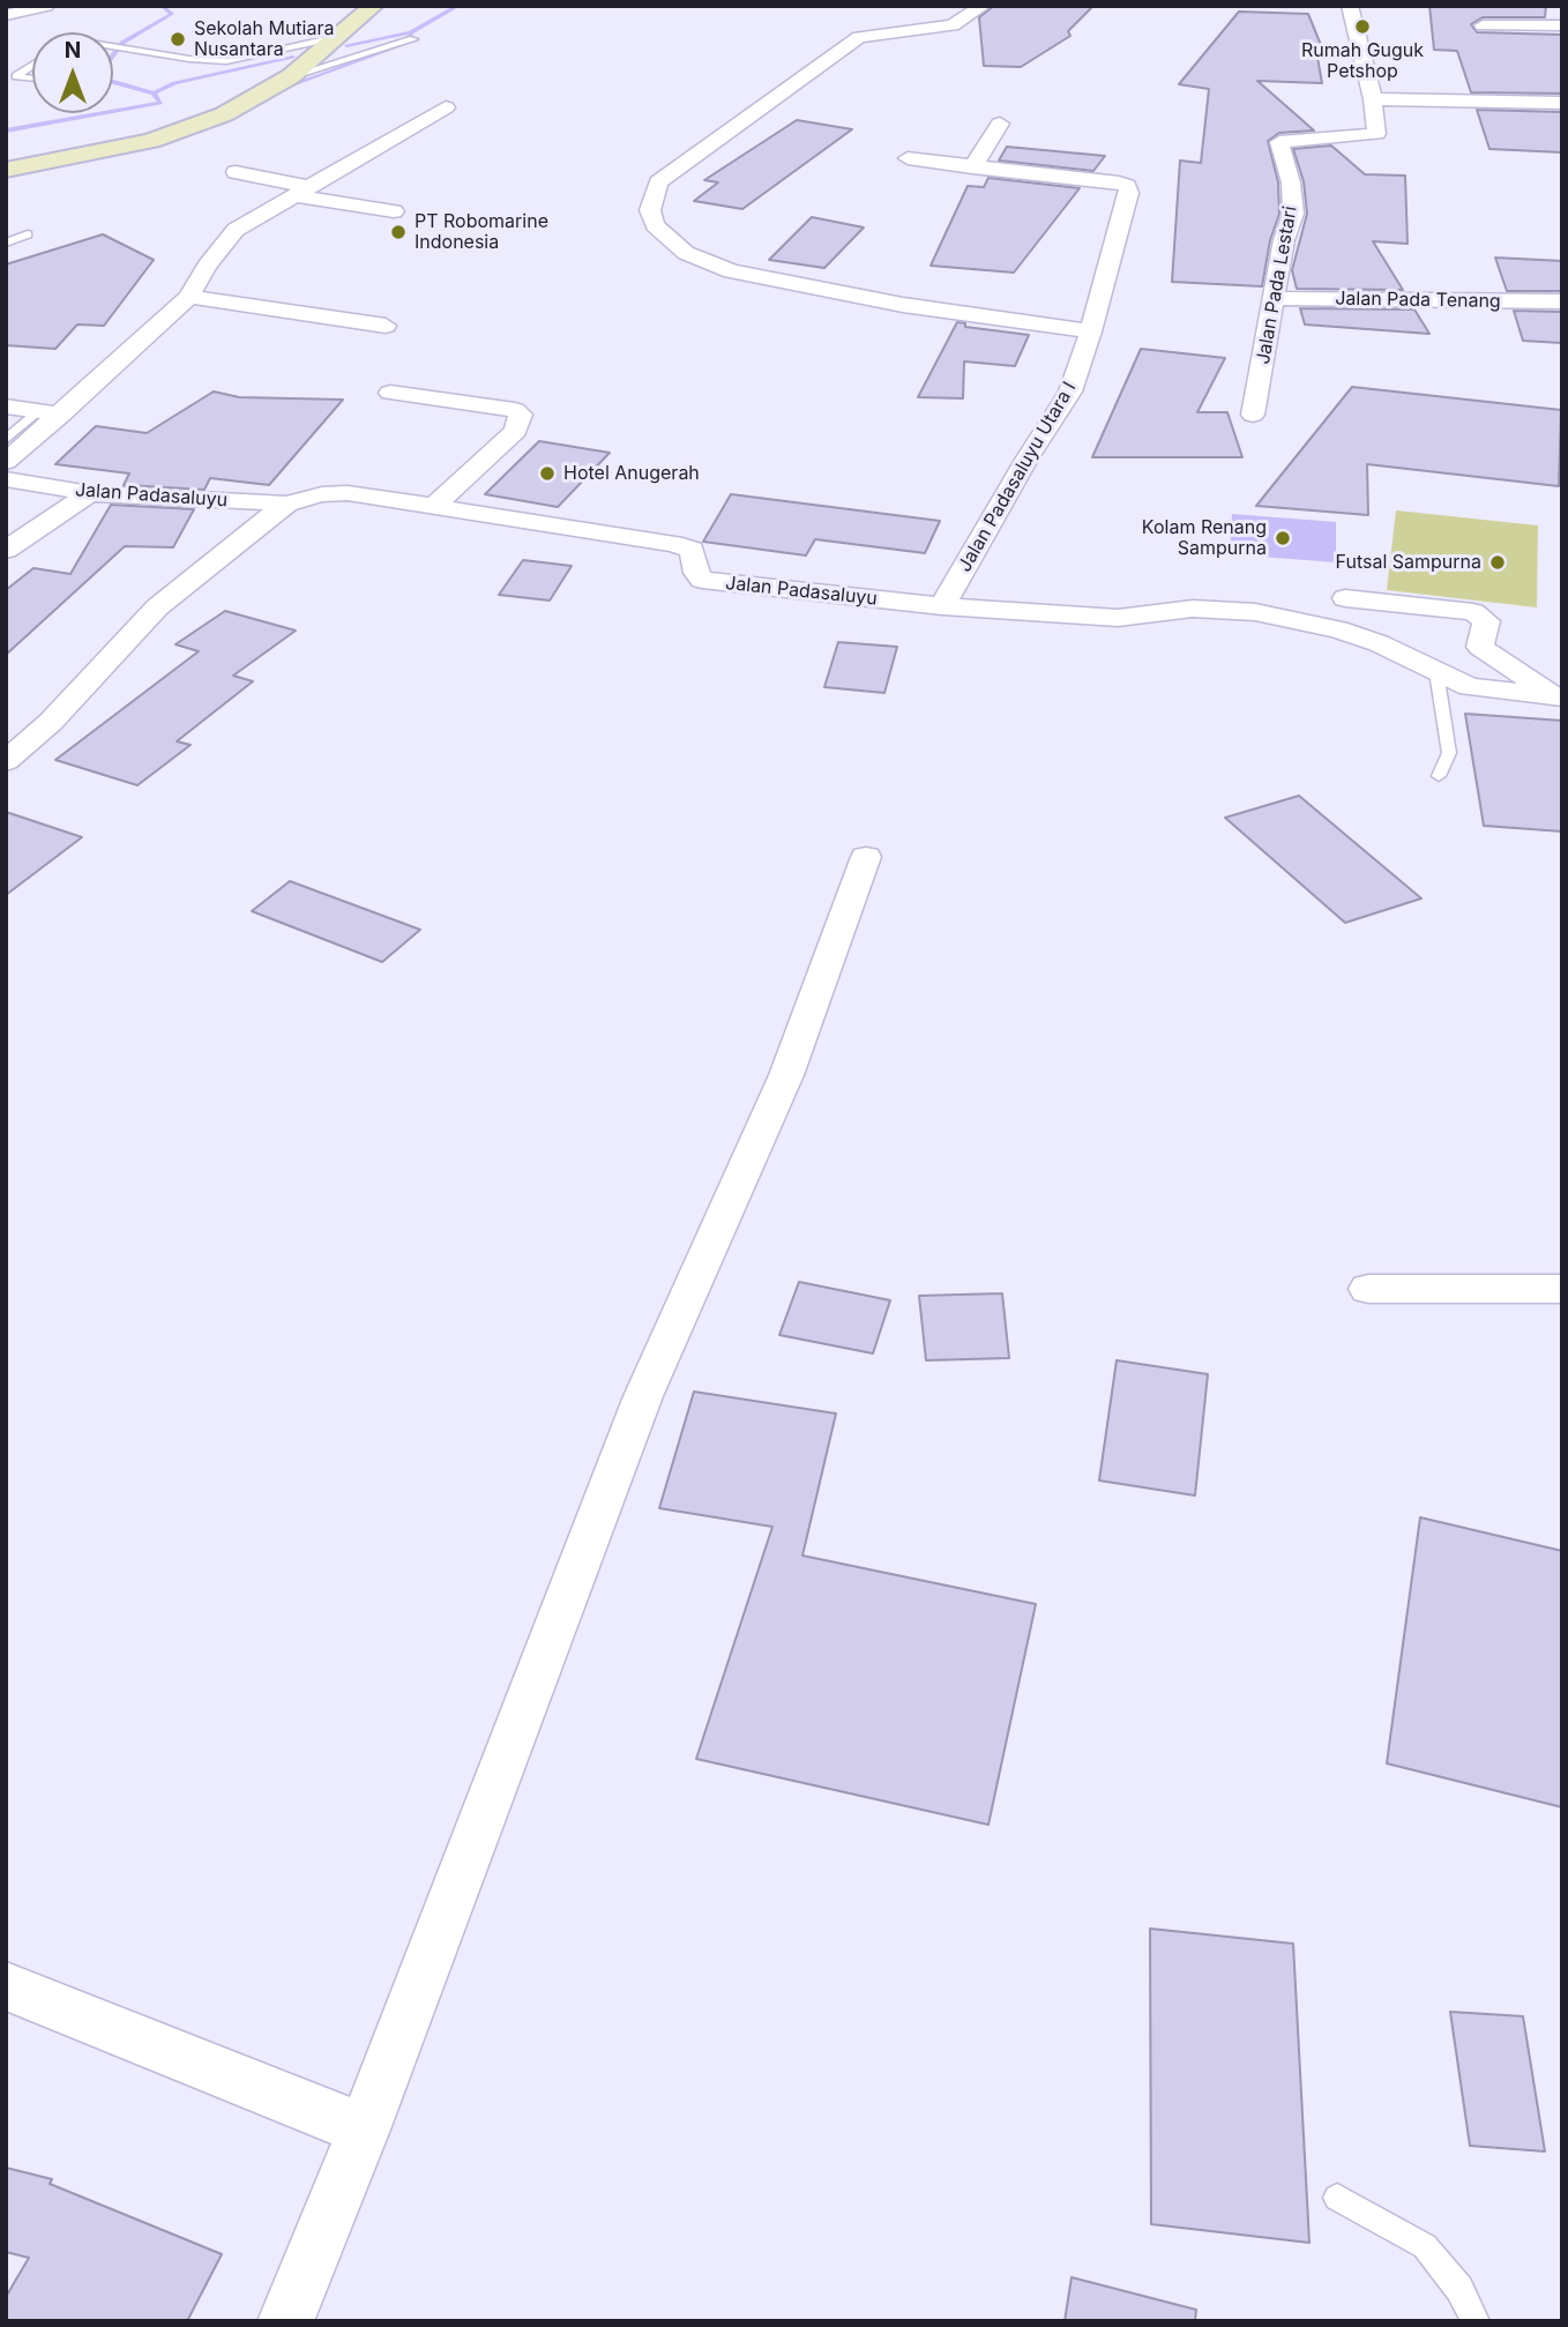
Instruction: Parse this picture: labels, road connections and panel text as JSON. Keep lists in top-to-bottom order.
{
  "streets": {
    "street": [
      "Jalan Pada Lestari",
      "Jalan Pada Tenang",
      "Jalan Padasaluyu Utara I",
      "Jalan Padasaluyu"
    ]
  },
  "crossings": [
    ["Jalan Pada Lestari", "Jalan Pada Tenang"],
    ["Jalan Padasaluyu Utara I", "Jalan Padasaluyu"]
  ],
  "places": [
    "Rumah Guguk Petshop",
    "Sekolah Mutiara Nusantara",
    "PT Robomarine Indonesia",
    "Hotel Anugerah",
    "Kolam Renang Sampurna",
    "Futsal Sampurna"
  ],
  "north": "top"
}
